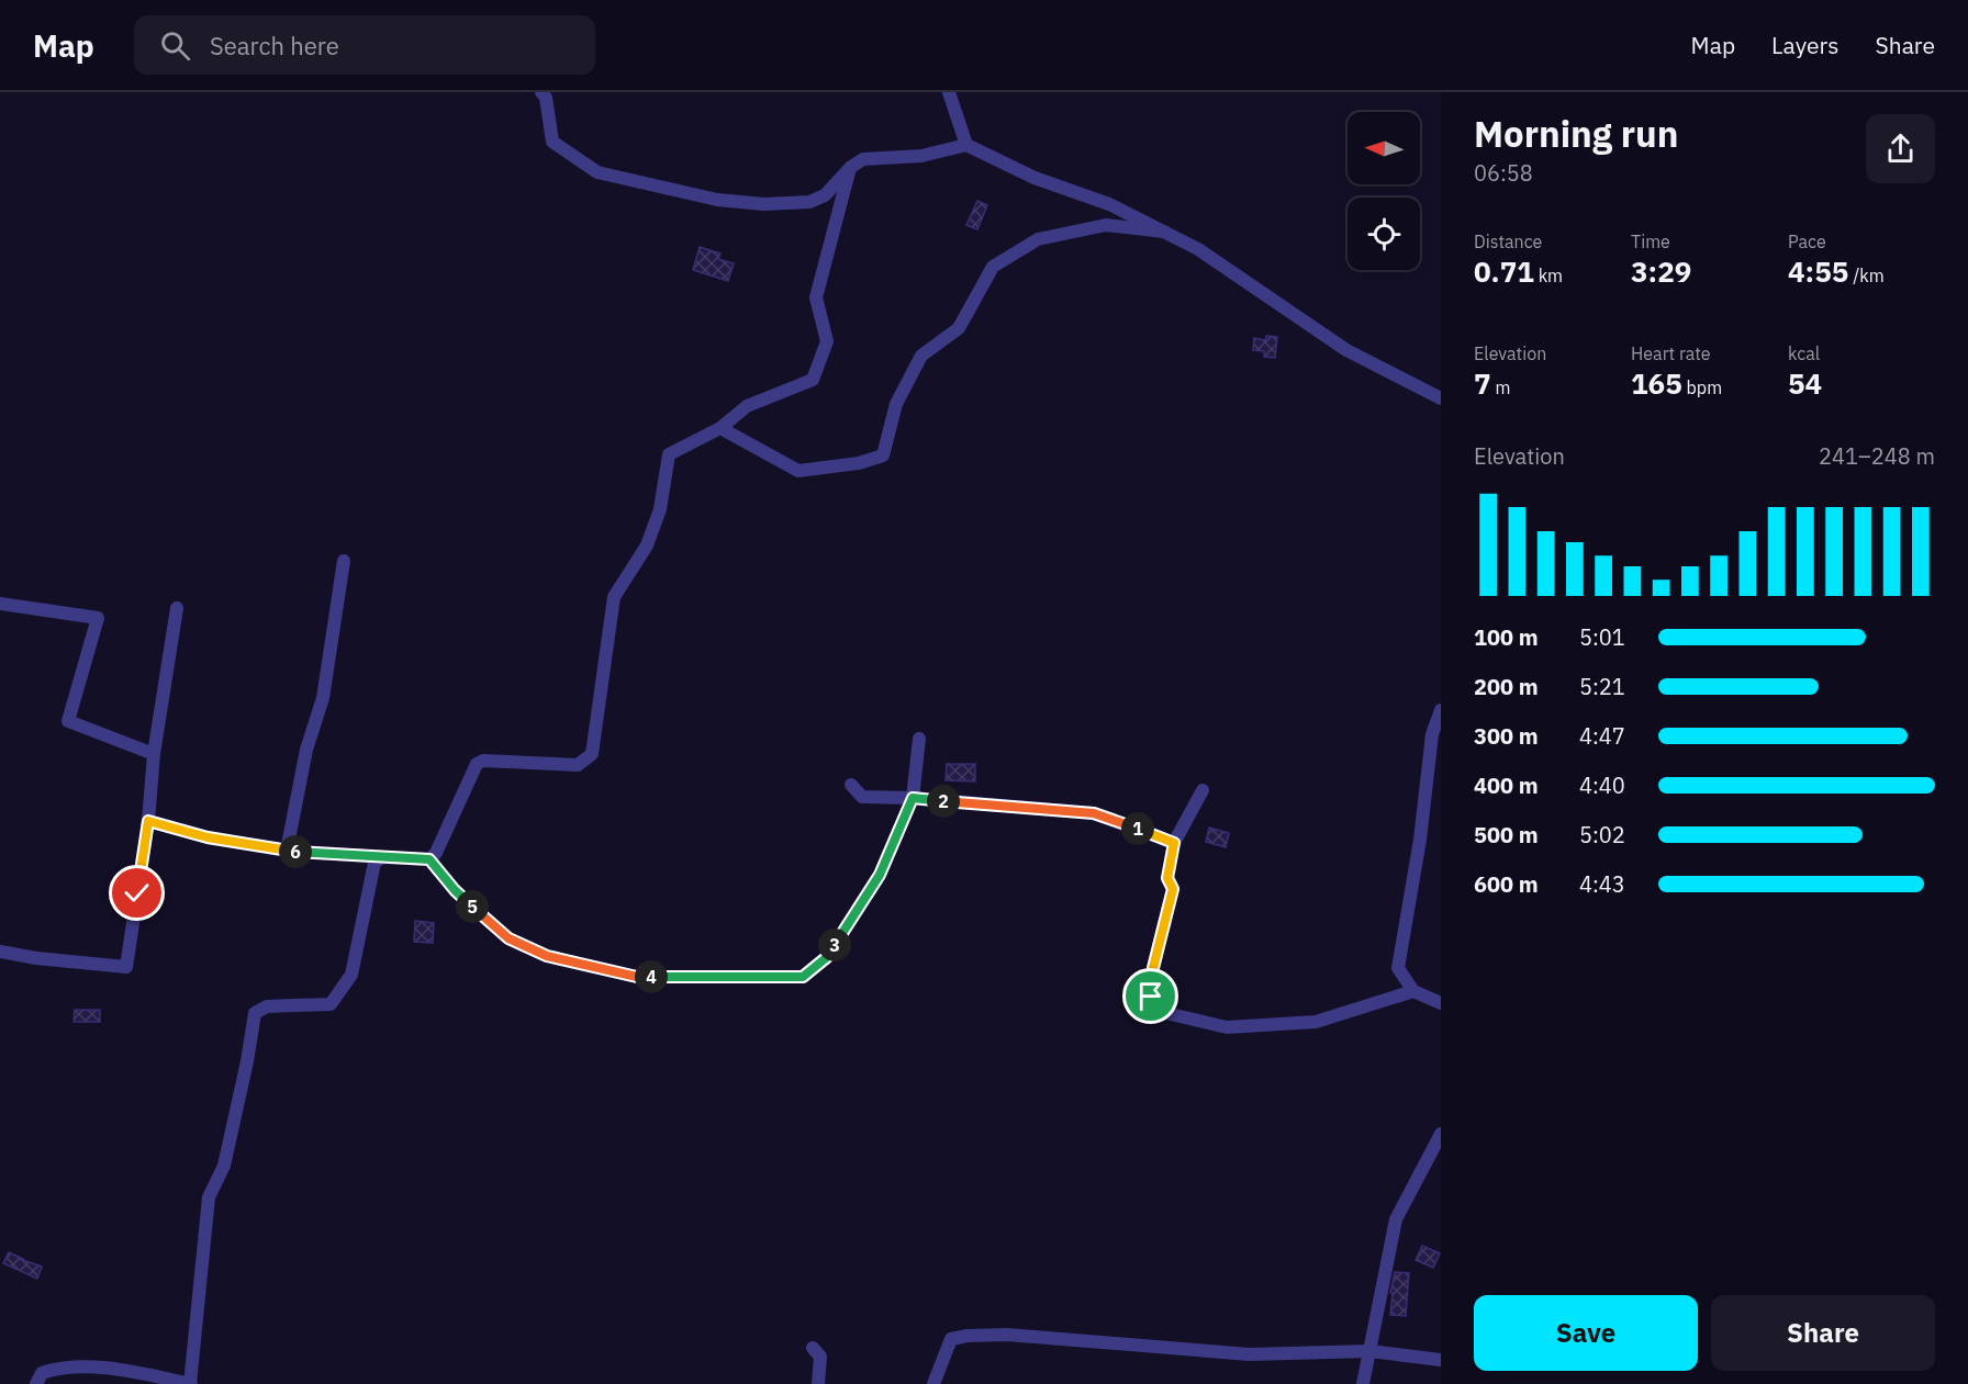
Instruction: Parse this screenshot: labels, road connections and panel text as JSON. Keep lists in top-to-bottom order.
{
  "north": "left",
  "page": {
    "header": "Map",
    "search": "Search here",
    "nav": ["Map", "Layers", "Share"],
    "heading": ["Morning run", "06:58"],
    "stats": [
      ["Distance", "0.71 km"],
      ["Time", "3:29"],
      ["Pace", "4:55 /km"],
      ["Elevation", "7 m"],
      ["Heart rate", "165 bpm"],
      ["kcal", "54"]
    ],
    "chart": ["Elevation", "241–248 m"],
    "list": [
      {
        "name": "100 m",
        "note": "5:01"
      },
      {
        "name": "200 m",
        "note": "5:21"
      },
      {
        "name": "300 m",
        "note": "4:47"
      },
      {
        "name": "400 m",
        "note": "4:40"
      },
      {
        "name": "500 m",
        "note": "5:02"
      },
      {
        "name": "600 m",
        "note": "4:43"
      }
    ],
    "pins": [
      "2",
      "1",
      "6",
      "5",
      "3",
      "4"
    ],
    "buttons": ["Save", "Share"]
  }
}
